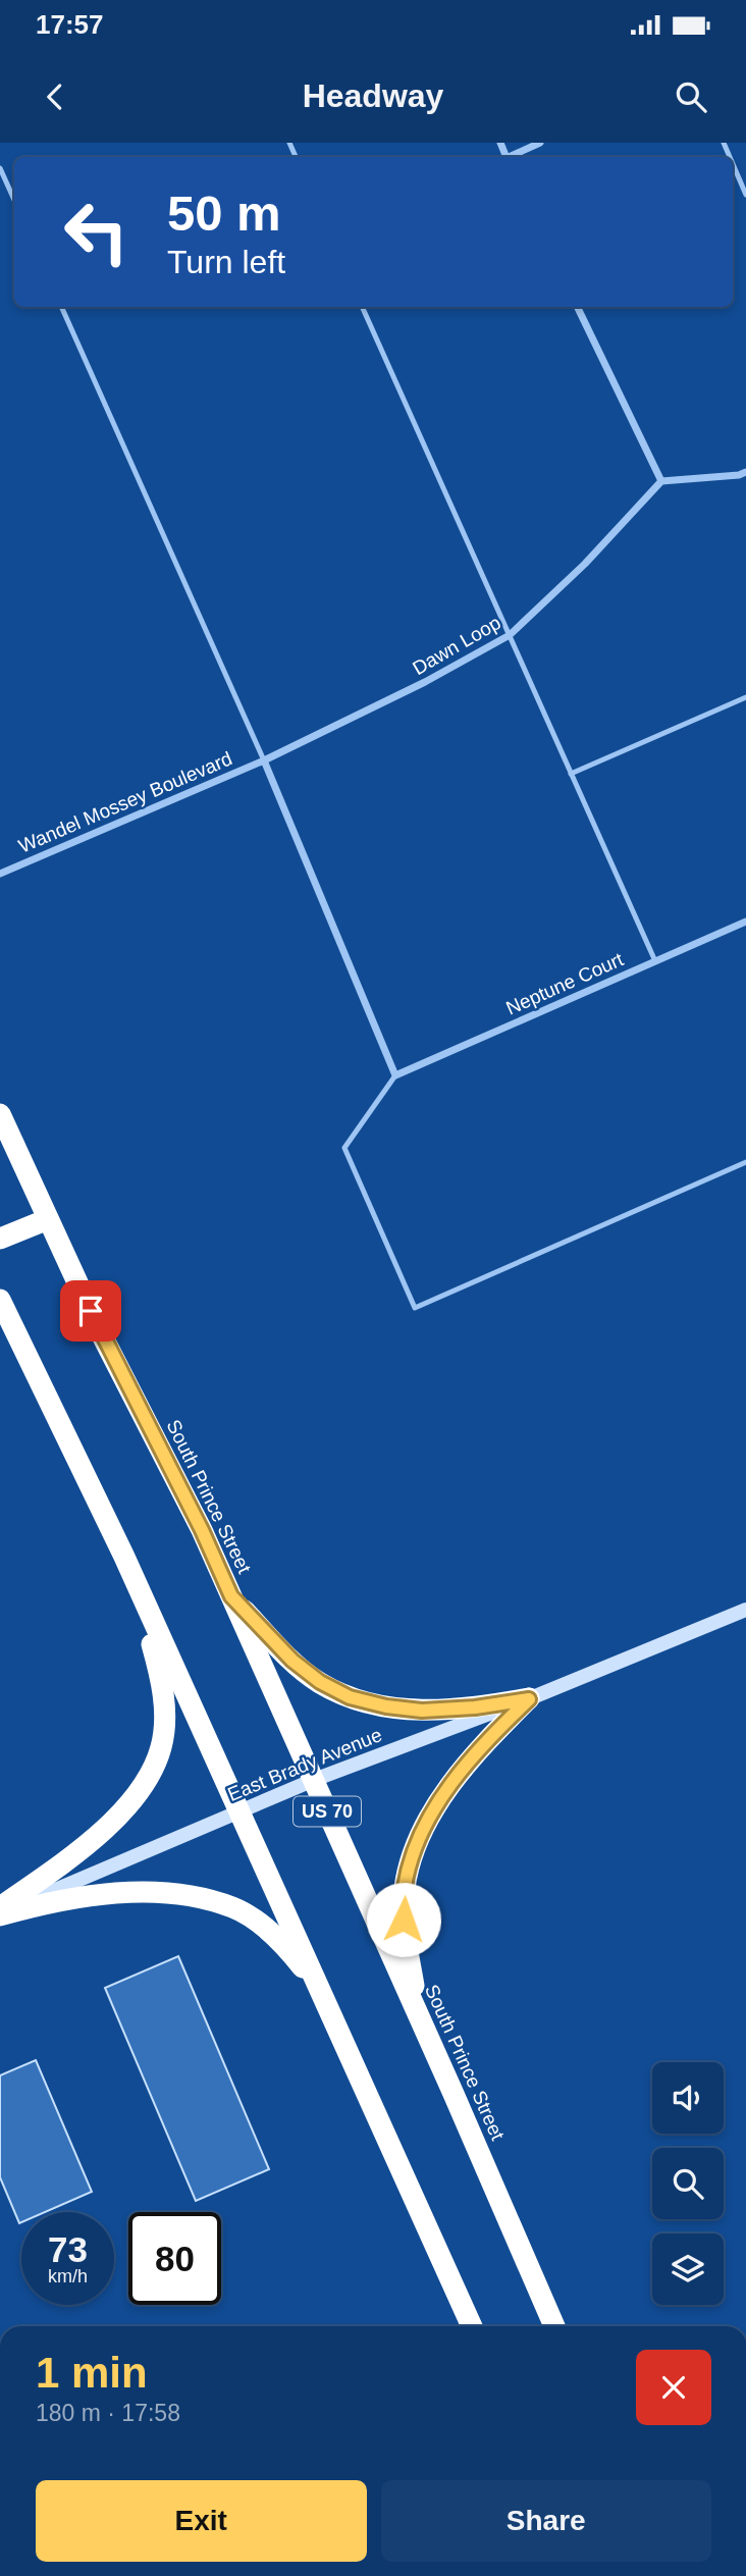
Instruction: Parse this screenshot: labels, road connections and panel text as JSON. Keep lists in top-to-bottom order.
{
  "streets": {
    "highway": ["South Prince Street", "US 70"],
    "main road": ["East Brady Avenue"],
    "street": ["Dawn Loop", "Wandel Mossey Boulevard", "Neptune Court"]
  },
  "crossings": [
    ["Dawn Loop", "Wandel Mossey Boulevard"],
    ["South Prince Street", "East Brady Avenue"]
  ],
  "page": {
    "status": "17:57",
    "header": "Headway",
    "turn": ["50 m", "Turn left"],
    "speed": "73 km/h",
    "limit": "80",
    "heading": ["1 min", "180 m · 17:58"],
    "buttons": ["Exit", "Share"]
  }
}
